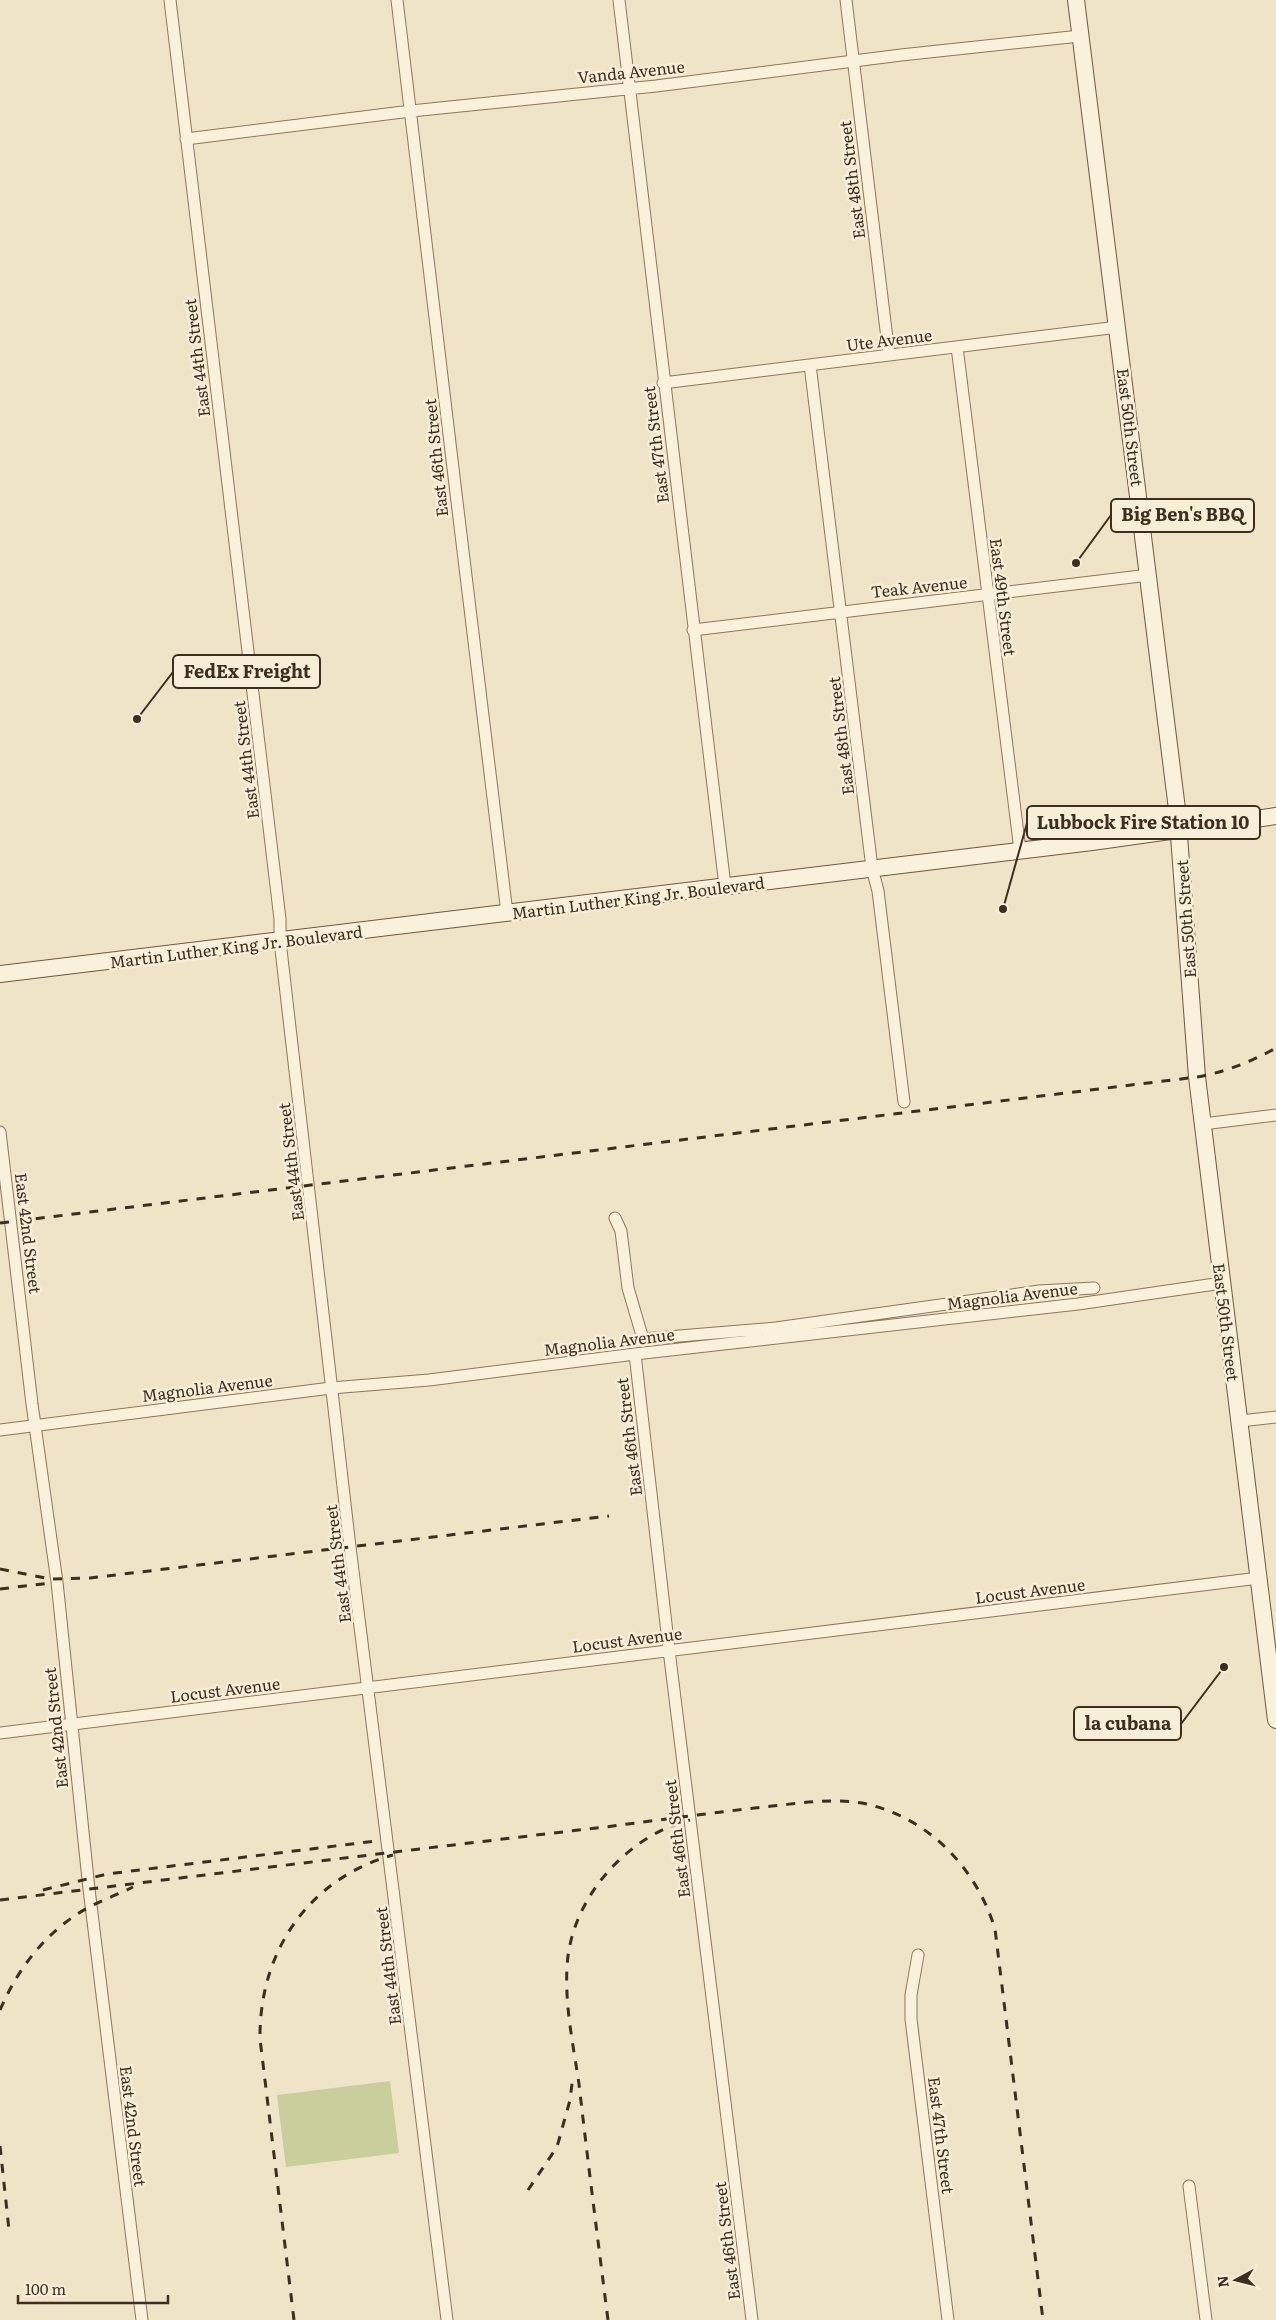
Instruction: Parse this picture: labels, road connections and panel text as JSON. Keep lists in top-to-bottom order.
{
  "streets": {
    "main road": ["East 50th Street", "Martin Luther King Jr. Boulevard"],
    "street": [
      "Vanda Avenue",
      "East 48th Street",
      "Ute Avenue",
      "East 44th Street",
      "East 47th Street",
      "East 46th Street",
      "Teak Avenue",
      "East 49th Street",
      "East 42nd Street",
      "Magnolia Avenue",
      "Locust Avenue"
    ]
  },
  "crossings": [
    ["Vanda Avenue", "East 48th Street"],
    ["Vanda Avenue", "East 44th Street"],
    ["Vanda Avenue", "East 50th Street"],
    ["Vanda Avenue", "East 47th Street"],
    ["Vanda Avenue", "East 46th Street"],
    ["East 48th Street", "Ute Avenue"],
    ["East 48th Street", "Teak Avenue"],
    ["East 48th Street", "Martin Luther King Jr. Boulevard"],
    ["Ute Avenue", "East 50th Street"],
    ["Ute Avenue", "East 47th Street"],
    ["Ute Avenue", "East 49th Street"],
    ["East 44th Street", "Martin Luther King Jr. Boulevard"],
    ["East 44th Street", "Magnolia Avenue"],
    ["East 44th Street", "Locust Avenue"],
    ["East 50th Street", "Teak Avenue"],
    ["East 50th Street", "Martin Luther King Jr. Boulevard"],
    ["East 50th Street", "Magnolia Avenue"],
    ["East 50th Street", "Locust Avenue"],
    ["East 47th Street", "Teak Avenue"],
    ["East 47th Street", "Martin Luther King Jr. Boulevard"],
    ["East 46th Street", "Martin Luther King Jr. Boulevard"],
    ["East 46th Street", "Magnolia Avenue"],
    ["East 46th Street", "Locust Avenue"],
    ["Teak Avenue", "East 49th Street"],
    ["East 49th Street", "Martin Luther King Jr. Boulevard"],
    ["East 42nd Street", "Magnolia Avenue"],
    ["East 42nd Street", "Locust Avenue"]
  ],
  "places": [
    "Big Ben's BBQ",
    "FedEx Freight",
    "Lubbock Fire Station 10",
    "la cubana"
  ],
  "scale_bar": "100 m",
  "north": "left"
}
